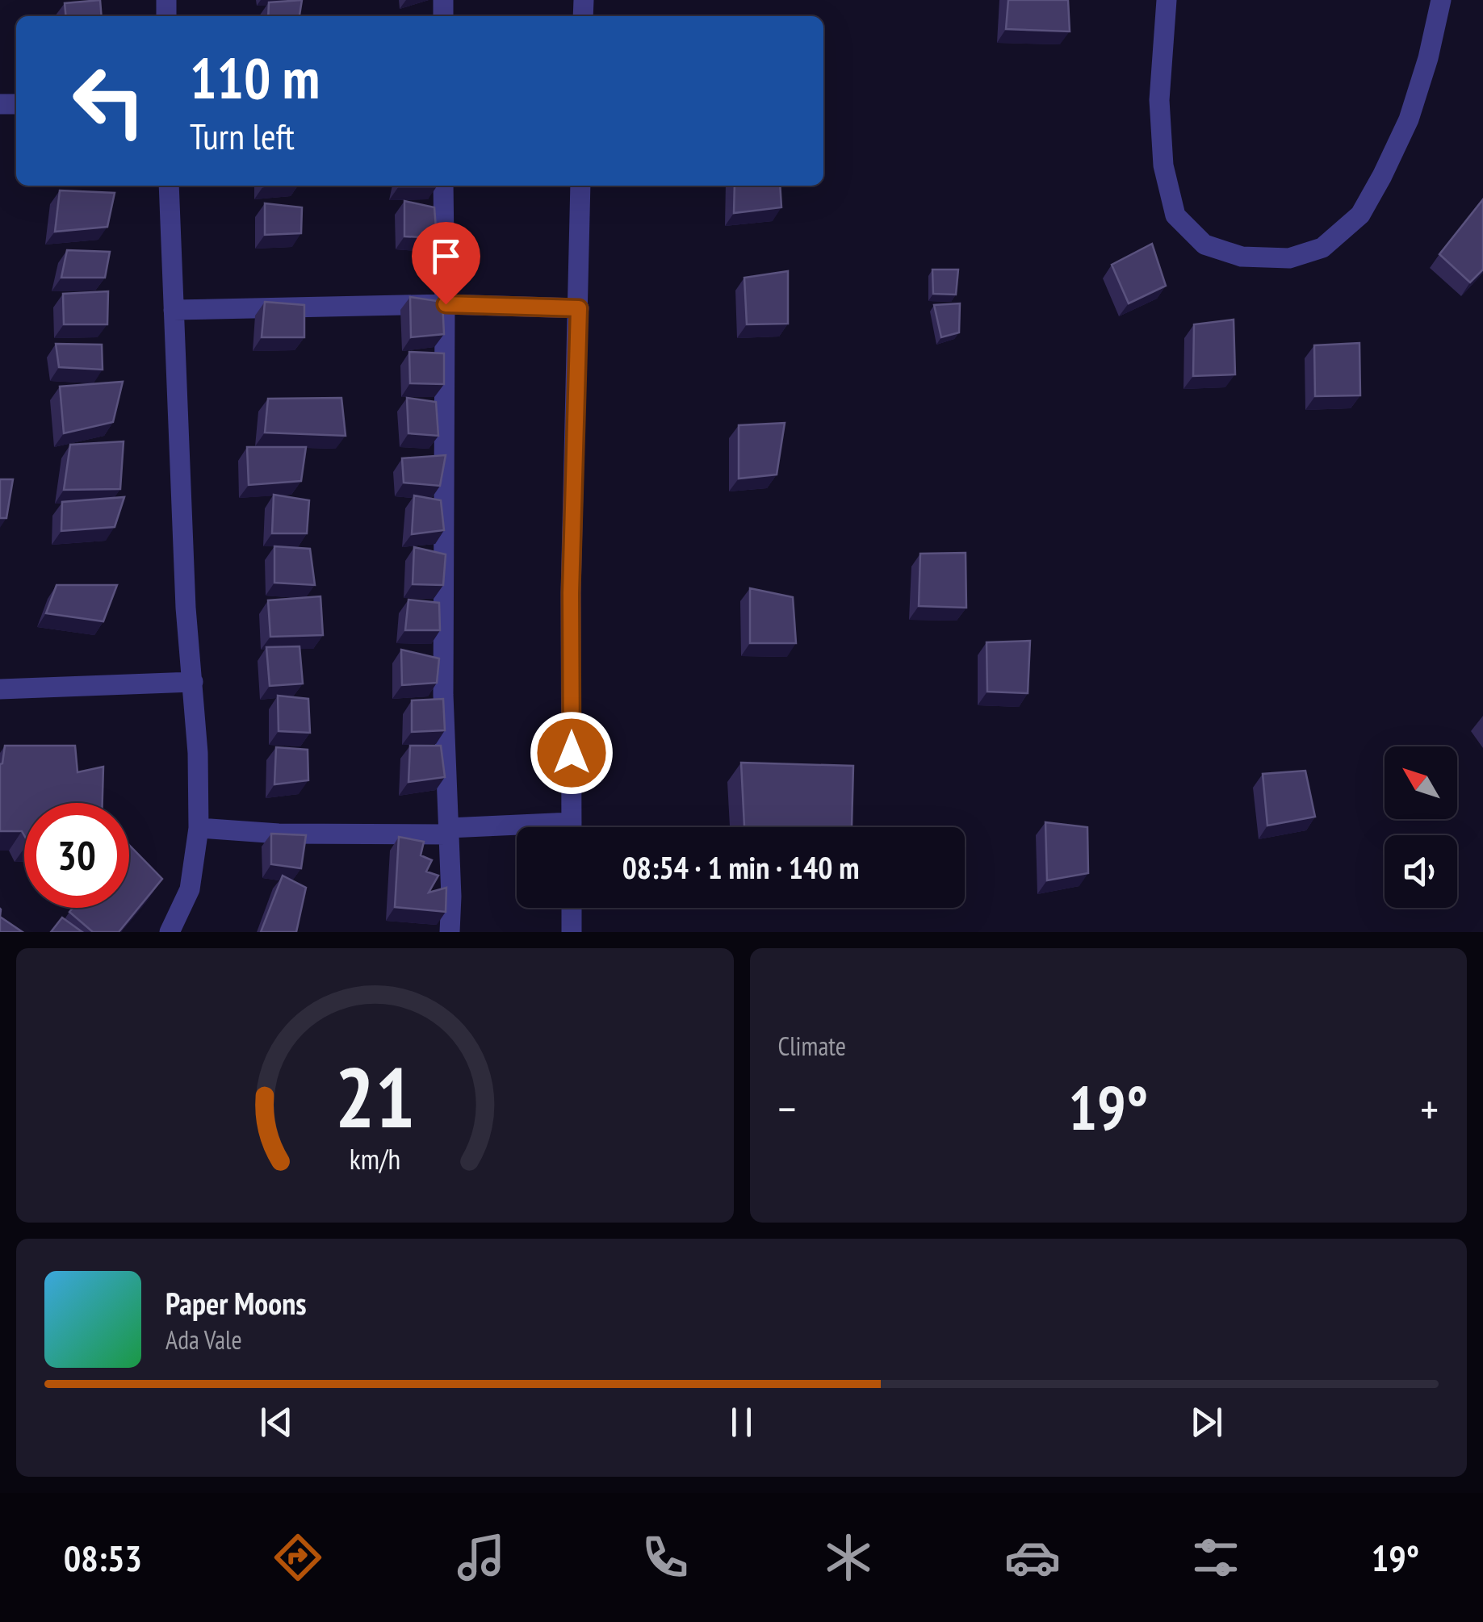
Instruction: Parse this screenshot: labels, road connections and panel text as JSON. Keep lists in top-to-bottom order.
{
  "north": "top left",
  "page": {
    "turn": ["110 m", "Turn left"],
    "limit": "30",
    "trip": "08:54 · 1 min · 140 m",
    "tile": "Climate",
    "heat": ["−", "19°", "+"],
    "song": ["Paper Moons", "Ada Vale"],
    "tabs": ["08:53", "19°"],
    "gauge": ["21", "km/h"]
  }
}
